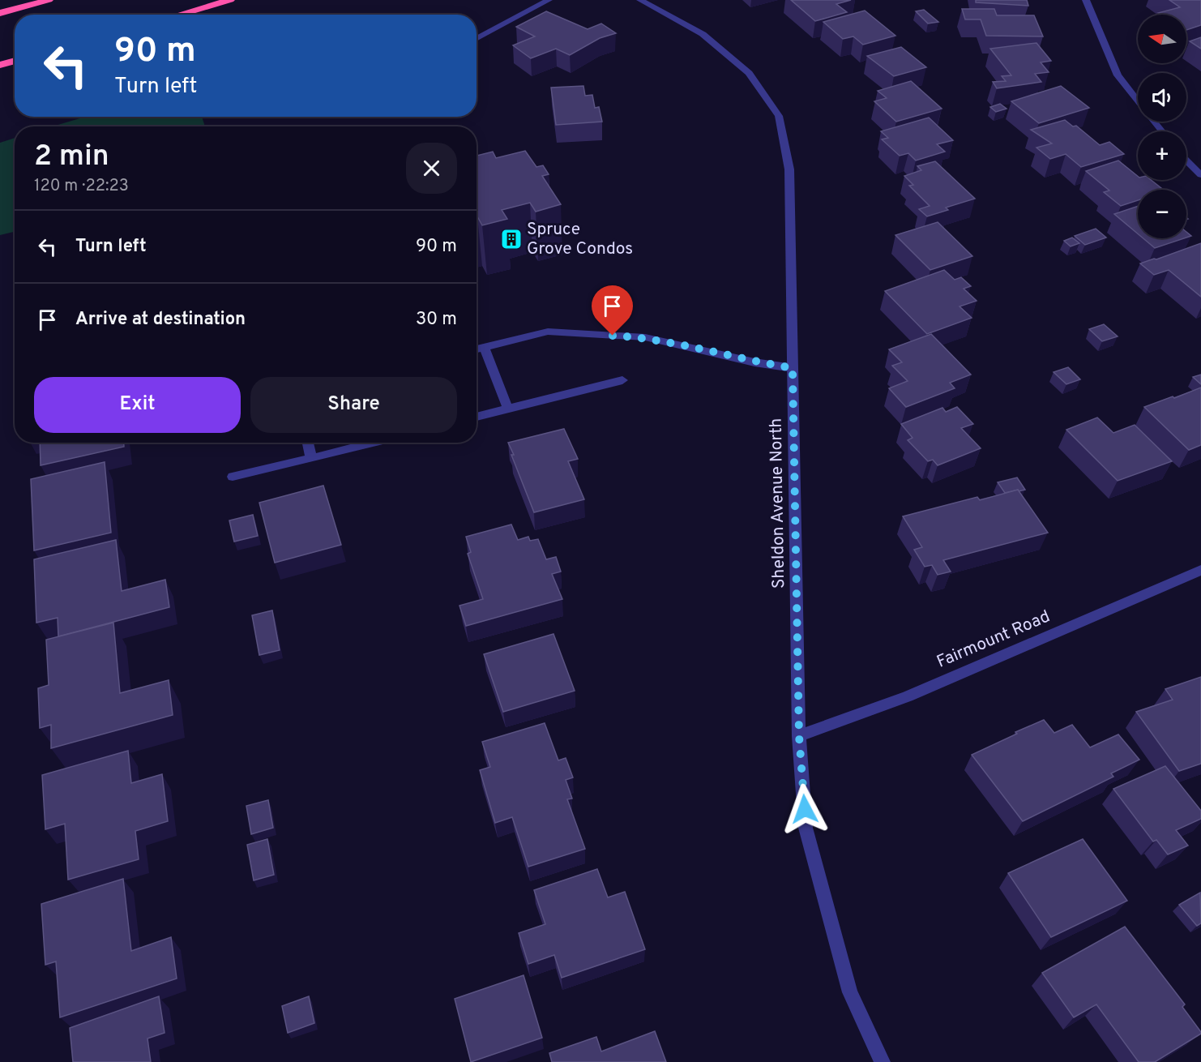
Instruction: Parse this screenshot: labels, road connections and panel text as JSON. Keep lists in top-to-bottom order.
{
  "streets": {
    "street": ["Sheldon Avenue North", "Fairmount Road"]
  },
  "crossings": [
    ["Sheldon Avenue North", "Fairmount Road"]
  ],
  "places": {
    "building": ["Spruce Grove Condos"]
  },
  "north": "left",
  "page": {
    "map_buttons": ["+", "−"],
    "turn": ["90 m", "Turn left"],
    "heading": ["2 min", "120 m · 22:23"],
    "list": [
      {
        "name": "Turn left",
        "value": "90 m"
      },
      {
        "name": "Arrive at destination",
        "value": "30 m"
      }
    ],
    "buttons": ["Exit", "Share"]
  }
}
